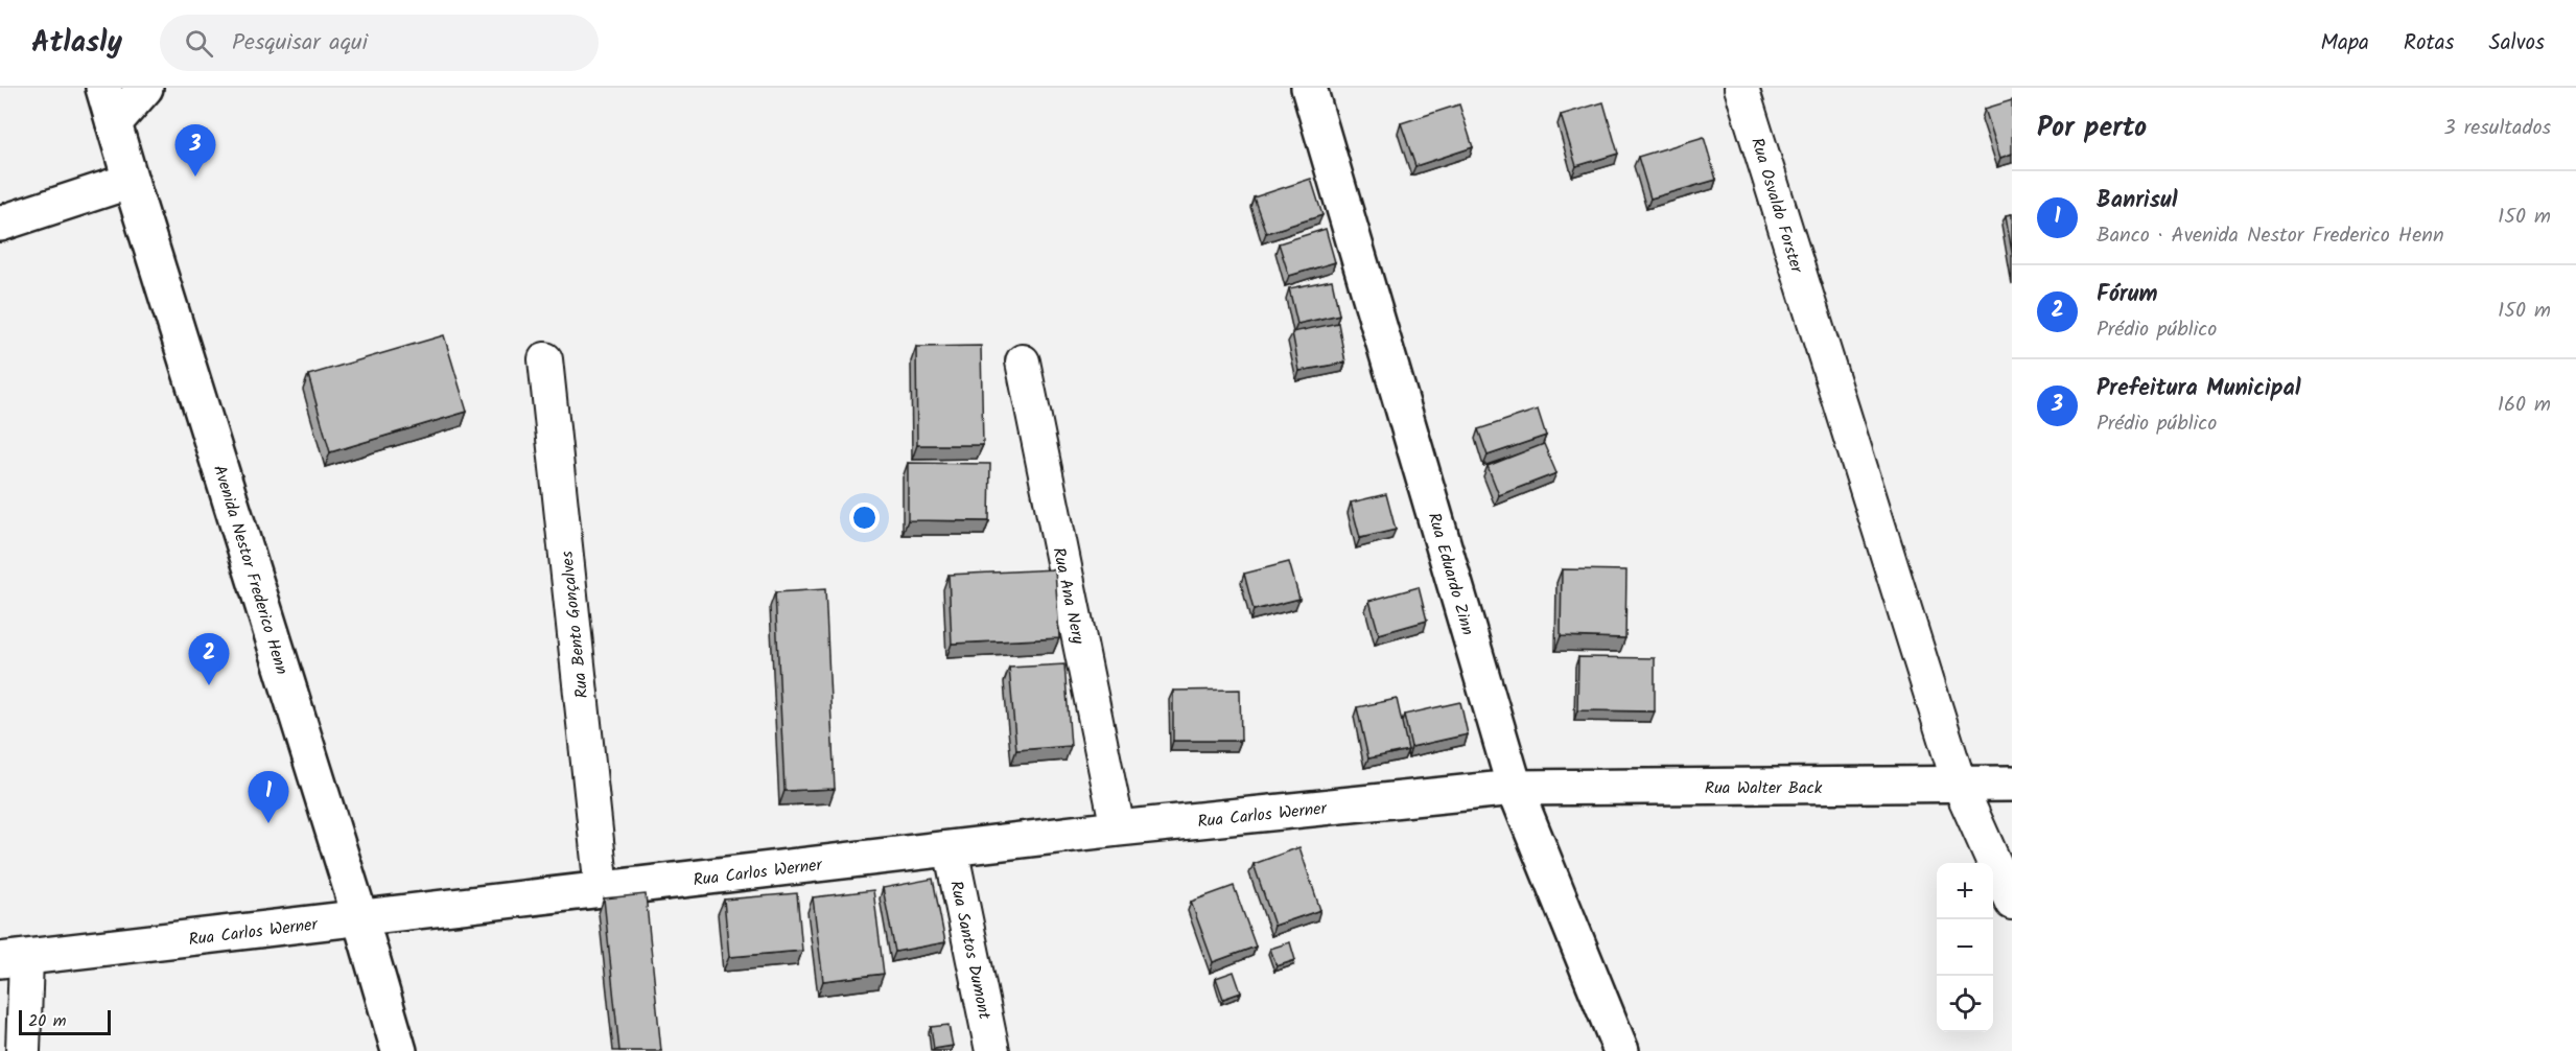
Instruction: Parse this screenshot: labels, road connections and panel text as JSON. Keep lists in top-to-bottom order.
{
  "streets": {
    "street": [
      "Rua Osvaldo Forster",
      "Avenida Nestor Frederico Henn",
      "Rua Eduardo Zinn",
      "Rua Ana Nery",
      "Rua Bento Gonçalves",
      "Rua Walter Back",
      "Rua Carlos Werner",
      "Rua Santos Dumont"
    ]
  },
  "crossings": [
    ["Rua Osvaldo Forster", "Rua Walter Back"],
    ["Avenida Nestor Frederico Henn", "Rua Carlos Werner"],
    ["Rua Eduardo Zinn", "Rua Walter Back"],
    ["Rua Eduardo Zinn", "Rua Carlos Werner"],
    ["Rua Ana Nery", "Rua Carlos Werner"],
    ["Rua Bento Gonçalves", "Rua Carlos Werner"],
    ["Rua Walter Back", "Rua Carlos Werner"],
    ["Rua Carlos Werner", "Rua Santos Dumont"]
  ],
  "scale_bar": "20 m",
  "page": {
    "header": "Atlasly",
    "search": "Pesquisar aqui",
    "nav": ["Mapa", "Rotas", "Salvos"],
    "heading": ["Por perto", "3 resultados"],
    "pins": ["3", "2", "1"],
    "list": [
      {
        "mark": "1",
        "name": "Banrisul",
        "note": "Banco · Avenida Nestor Frederico Henn",
        "value": "150 m"
      },
      {
        "mark": "2",
        "name": "Fórum",
        "note": "Prédio público",
        "value": "150 m"
      },
      {
        "mark": "3",
        "name": "Prefeitura Municipal",
        "note": "Prédio público",
        "value": "160 m"
      }
    ],
    "map_buttons": ["+", "−"],
    "scale": "20 m"
  }
}
